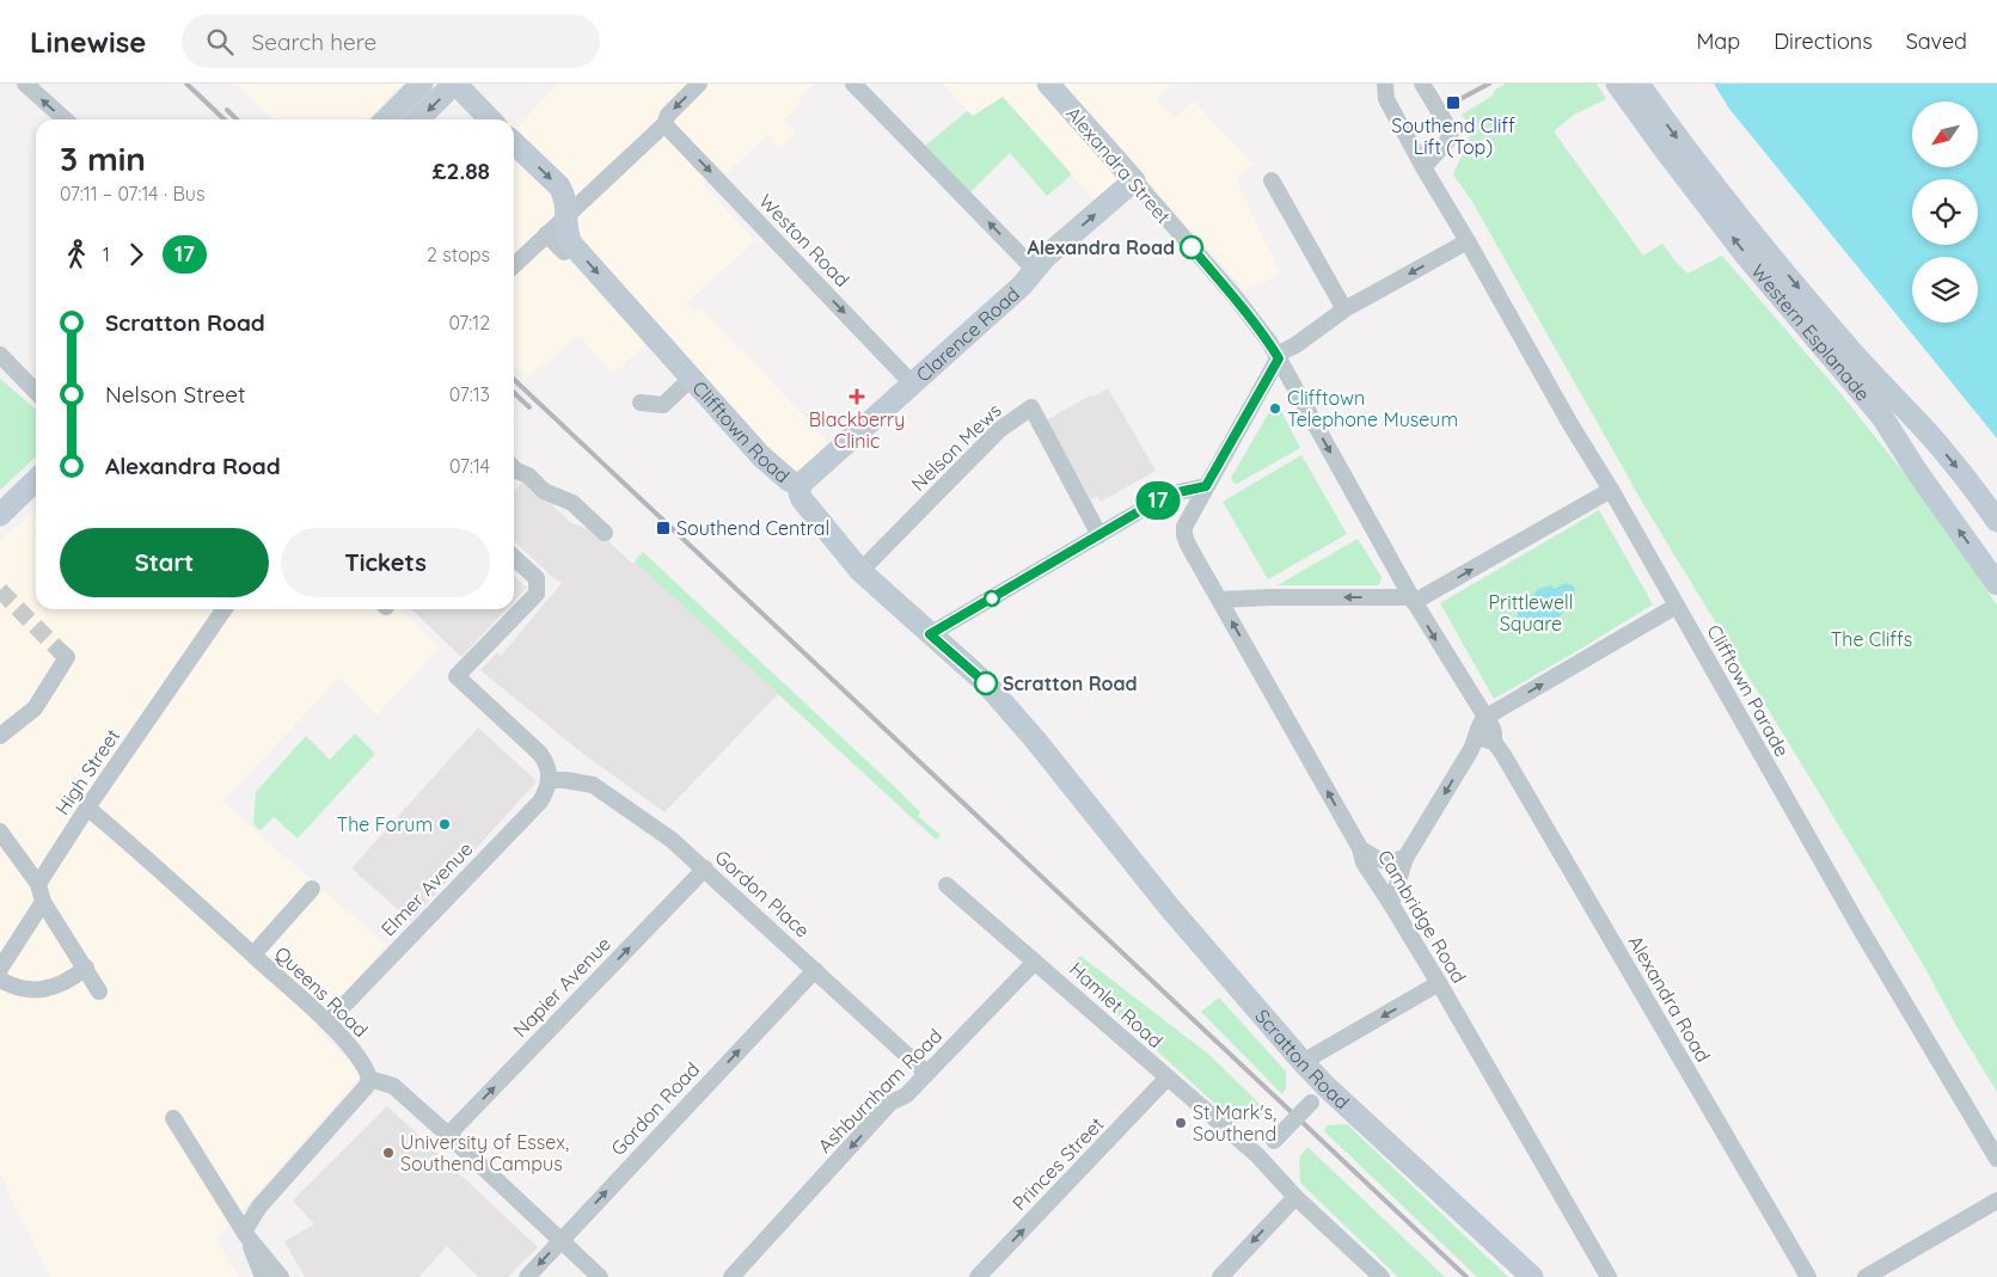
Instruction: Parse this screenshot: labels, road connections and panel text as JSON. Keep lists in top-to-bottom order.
{
  "streets": {
    "street": [
      "Alexandra Street",
      "Weston Road",
      "Western Esplanade",
      "Clarence Road",
      "Clifftown Road",
      "Nelson Mews",
      "Clifftown Parade",
      "High Street",
      "Elmer Avenue",
      "Gordon Place",
      "Cambridge Road",
      "Napier Avenue",
      "Queens Road",
      "Alexandra Road",
      "Hamlet Road",
      "Scratton Road",
      "Ashburnham Road",
      "Gordon Road",
      "Princes Street"
    ]
  },
  "crossings": [
    ["Alexandra Street", "Clarence Road"],
    ["Alexandra Street", "Alexandra Road"],
    ["Weston Road", "Clarence Road"],
    ["Clarence Road", "Clifftown Road"],
    ["Clifftown Road", "Nelson Mews"],
    ["Clifftown Road", "Scratton Road"],
    ["High Street", "Queens Road"],
    ["Elmer Avenue", "Gordon Place"],
    ["Elmer Avenue", "Queens Road"],
    ["Gordon Place", "Napier Avenue"],
    ["Gordon Place", "Ashburnham Road"],
    ["Gordon Place", "Gordon Road"],
    ["Hamlet Road", "Ashburnham Road"],
    ["Hamlet Road", "Princes Street"]
  ],
  "one_way": [
    "Weston Road",
    "Clifftown Road",
    "Napier Avenue",
    "Alexandra Road",
    "Ashburnham Road",
    "Princes Street"
  ],
  "parks": ["Prittlewell Square", "The Cliffs"],
  "places": {
    "transit": ["Southend Cliff Lift (Top)", "Southend Central"],
    "other": [
      "Alexandra Road",
      "Clifftown Telephone Museum",
      "Scratton Road",
      "The Forum",
      "St Mark's, Southend",
      "University of Essex, Southend Campus"
    ],
    "health": ["Blackberry Clinic"]
  },
  "lines": ["bus line 17"],
  "north": "bottom left",
  "page": {
    "header": "Linewise",
    "search": "Search here",
    "nav": ["Map", "Directions", "Saved"],
    "on_map": "17",
    "heading": ["3 min", "07:11 – 07:14 · Bus", "£2.88"],
    "legs": ["1", "17", "2 stops"],
    "list": [
      {
        "name": "Scratton Road",
        "value": "07:12"
      },
      {
        "name": "Nelson Street",
        "value": "07:13"
      },
      {
        "name": "Alexandra Road",
        "value": "07:14"
      }
    ],
    "buttons": ["Start", "Tickets"]
  }
}
